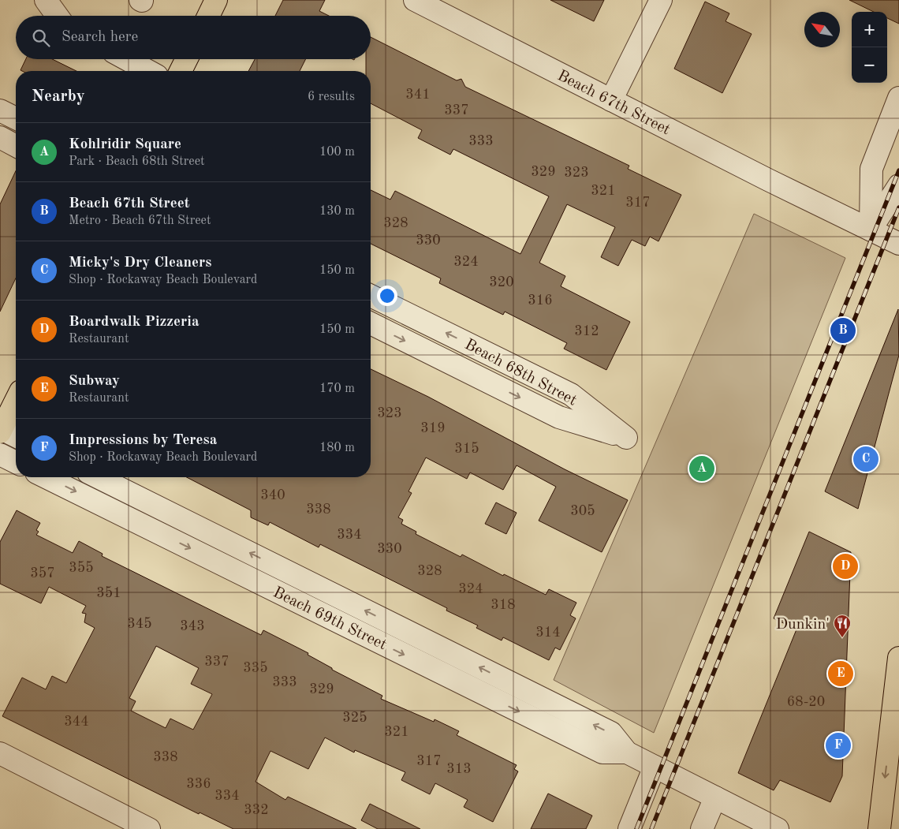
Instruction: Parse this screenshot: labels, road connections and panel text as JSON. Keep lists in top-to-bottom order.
{
  "streets": {
    "street": ["Beach 67th Street", "Beach 68th Street", "Beach 69th Street"]
  },
  "places": {
    "restaurant": ["Dunkin'"]
  },
  "house_numbers": [
    "341",
    "337",
    "333",
    "329",
    "323",
    "321",
    "317",
    "328",
    "330",
    "324",
    "320",
    "316",
    "312",
    "323",
    "319",
    "315",
    "340",
    "338",
    "305",
    "334",
    "330",
    "355",
    "328",
    "357",
    "324",
    "351",
    "318",
    "345",
    "343",
    "314",
    "337",
    "335",
    "333",
    "329",
    "68-20",
    "325",
    "344",
    "321",
    "338",
    "317",
    "313",
    "336",
    "334",
    "332"
  ],
  "north": "top left",
  "page": {
    "map_buttons": ["+", "−"],
    "search": "Search here",
    "heading": ["Nearby", "6 results"],
    "list": [
      {
        "mark": "A",
        "name": "Kohlridir Square",
        "note": "Park · Beach 68th Street",
        "value": "100 m"
      },
      {
        "mark": "B",
        "name": "Beach 67th Street",
        "note": "Metro · Beach 67th Street",
        "value": "130 m"
      },
      {
        "mark": "C",
        "name": "Micky's Dry Cleaners",
        "note": "Shop · Rockaway Beach Boulevard",
        "value": "150 m"
      },
      {
        "mark": "D",
        "name": "Boardwalk Pizzeria",
        "note": "Restaurant",
        "value": "150 m"
      },
      {
        "mark": "E",
        "name": "Subway",
        "note": "Restaurant",
        "value": "170 m"
      },
      {
        "mark": "F",
        "name": "Impressions by Teresa",
        "note": "Shop · Rockaway Beach Boulevard",
        "value": "180 m"
      }
    ],
    "pins": [
      "B",
      "C",
      "A",
      "D",
      "E",
      "F"
    ]
  }
}
